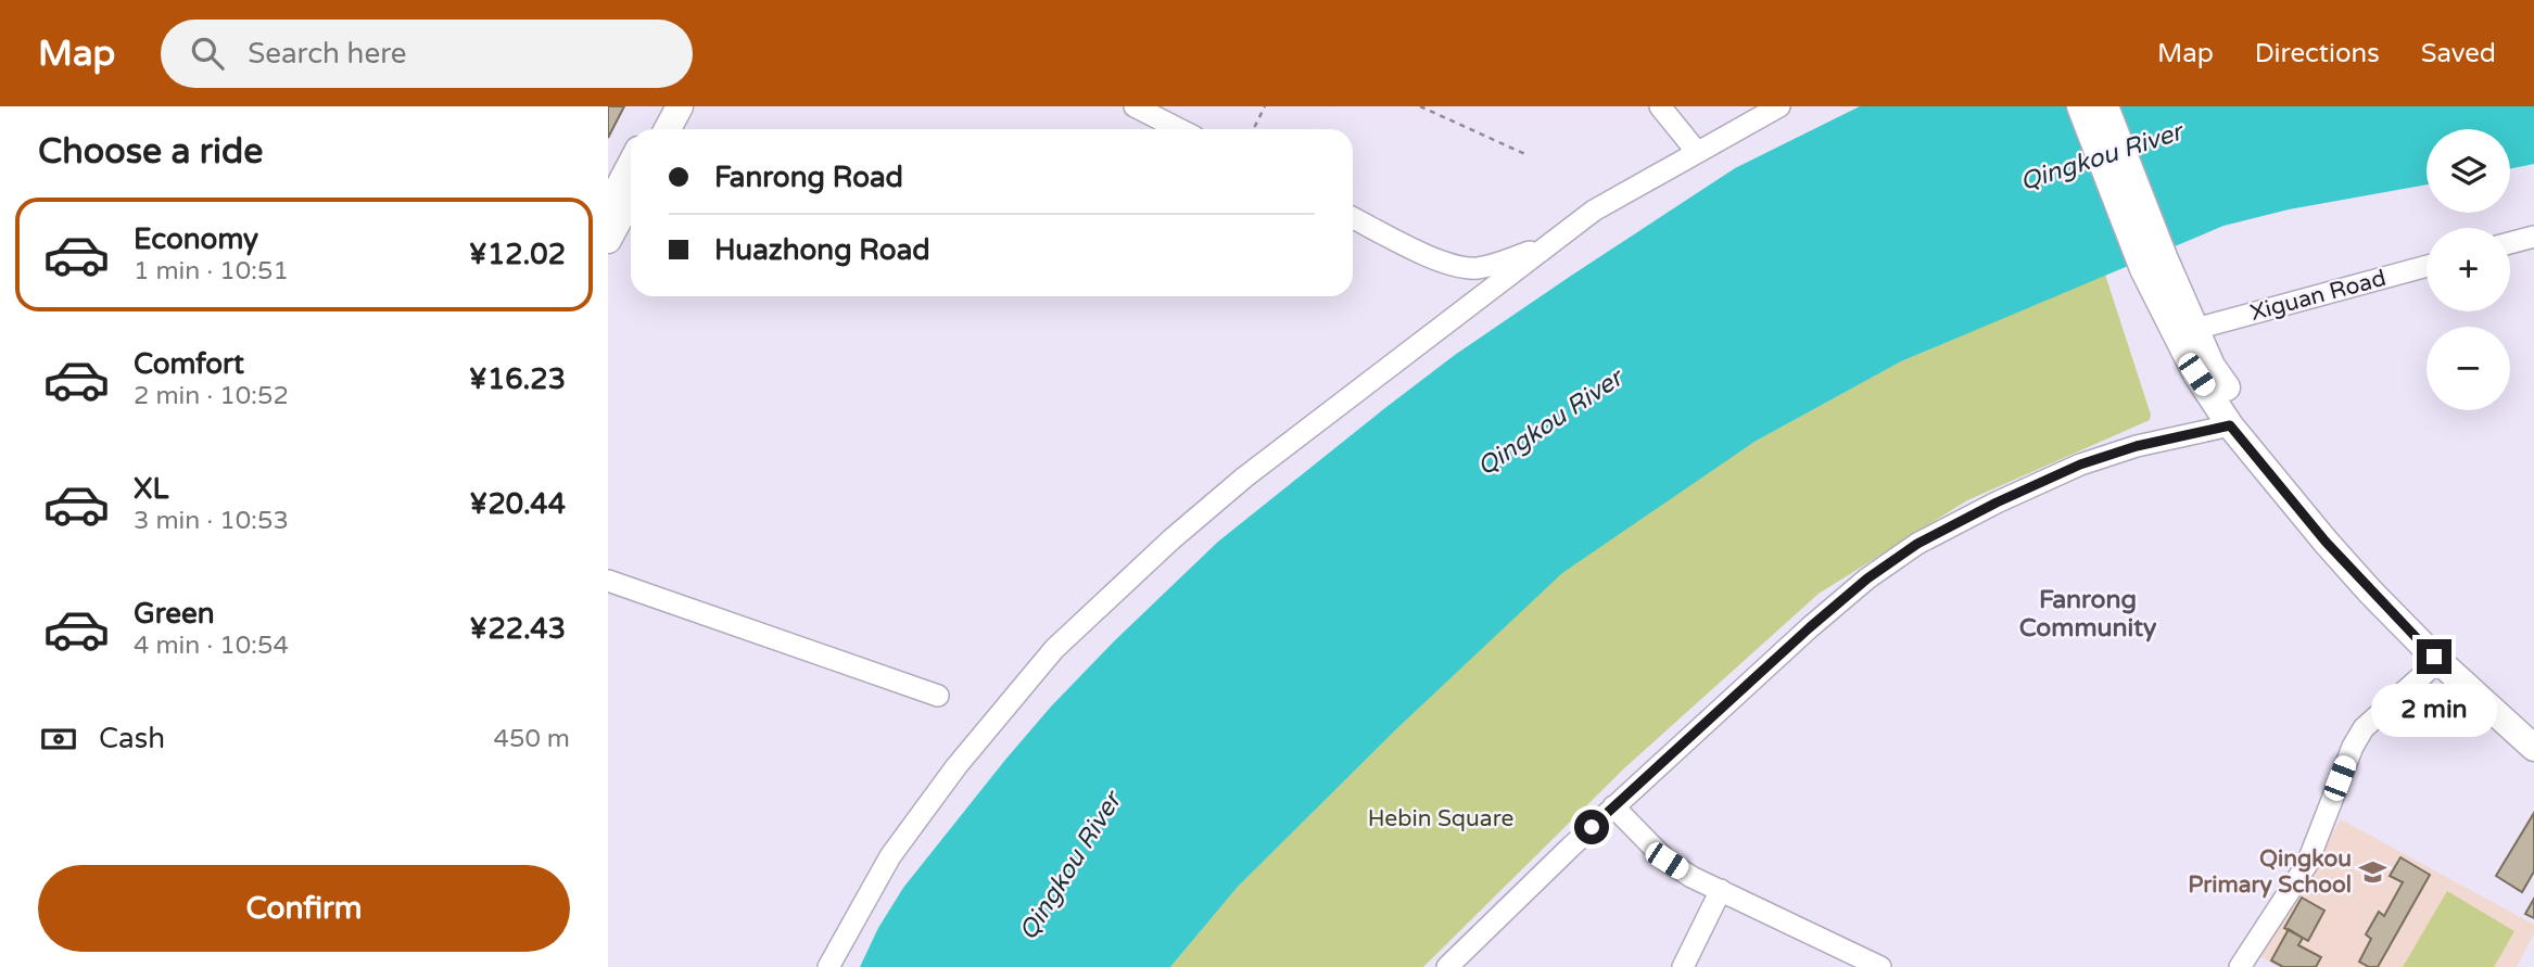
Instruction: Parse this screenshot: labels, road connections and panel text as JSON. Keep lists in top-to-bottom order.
{
  "streets": {
    "street": ["Xiguan Road"]
  },
  "districts": ["Fanrong Community"],
  "water": ["Qingkou River"],
  "parks": ["Hebin Square"],
  "places": {
    "school or university": ["Qingkou Primary School"]
  },
  "page": {
    "header": "Map",
    "search": "Search here",
    "nav": ["Map", "Directions", "Saved"],
    "heading": "Choose a ride",
    "map_buttons": ["+", "−"],
    "banner": ["Fanrong Road", "Huazhong Road"],
    "list": [
      {
        "name": "Economy",
        "note": "1 min · 10:51",
        "value": "¥12.02"
      },
      {
        "name": "Comfort",
        "note": "2 min · 10:52",
        "value": "¥16.23"
      },
      {
        "name": "XL",
        "note": "3 min · 10:53",
        "value": "¥20.44"
      },
      {
        "name": "Green",
        "note": "4 min · 10:54",
        "value": "¥22.43"
      }
    ],
    "bubble": "2 min",
    "pay": ["Cash", "450 m"],
    "buttons": "Confirm"
  }
}
